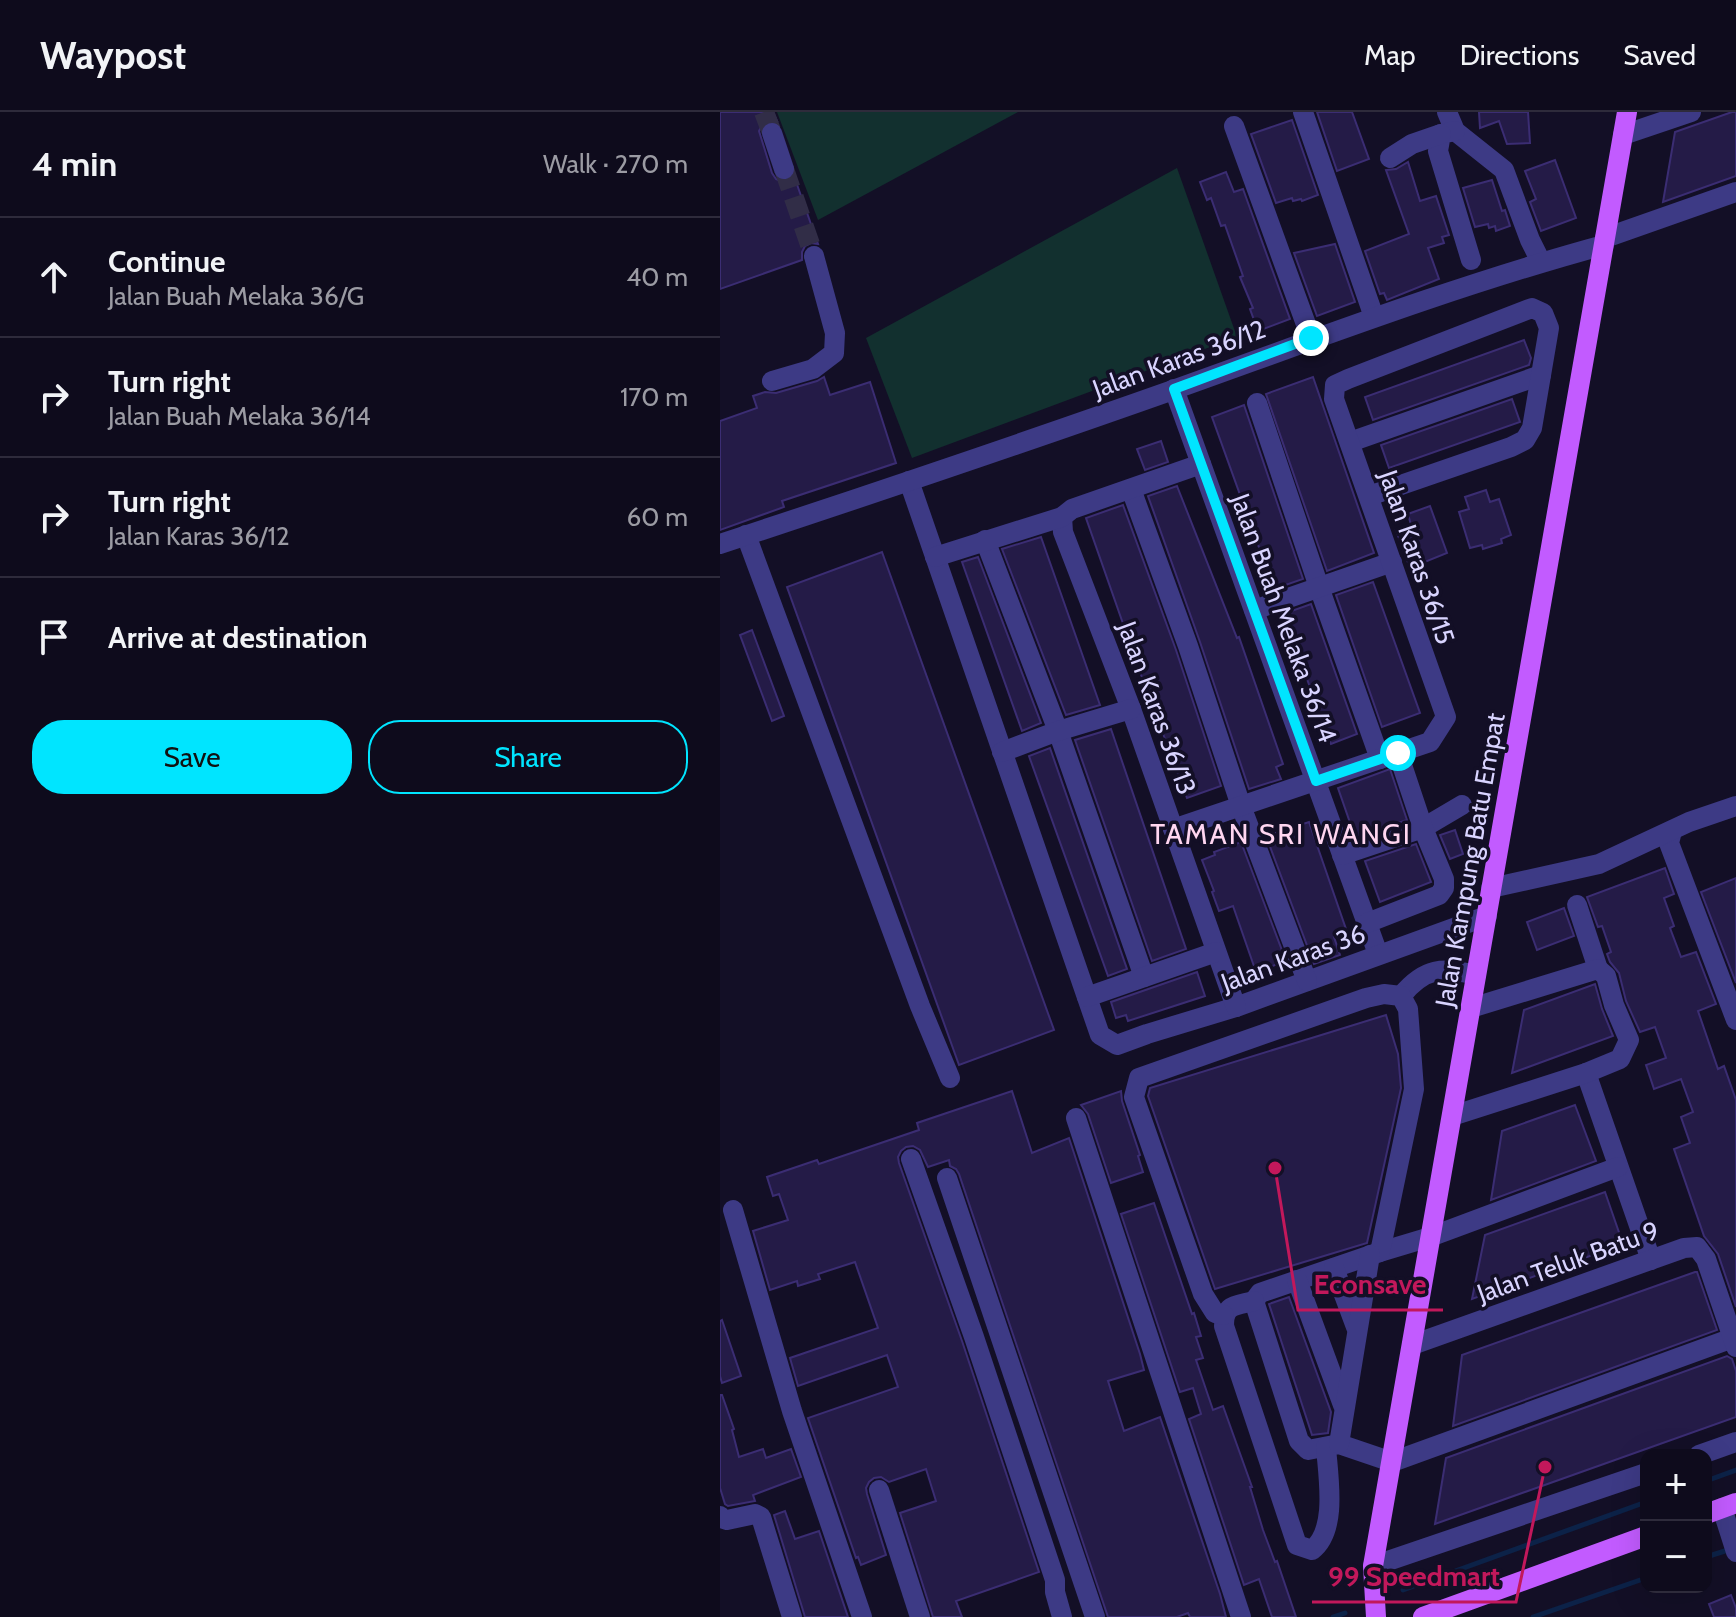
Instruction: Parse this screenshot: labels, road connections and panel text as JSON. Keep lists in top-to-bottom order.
{
  "streets": {
    "main road": ["Jalan Kampung Batu Empat"],
    "street": [
      "Jalan Karas 36/12",
      "Jalan Karas 36/15",
      "Jalan Buah Melaka 36/14",
      "Jalan Karas 36/13",
      "Jalan Karas 36",
      "Jalan Teluk Batu 9"
    ]
  },
  "crossings": [
    ["Jalan Karas 36/12", "Jalan Buah Melaka 36/14"],
    ["Jalan Karas 36/12", "Jalan Kampung Batu Empat"],
    ["Jalan Buah Melaka 36/14", "Jalan Karas 36"],
    ["Jalan Karas 36/13", "Jalan Karas 36"],
    ["Jalan Kampung Batu Empat", "Jalan Karas 36"],
    ["Jalan Kampung Batu Empat", "Jalan Teluk Batu 9"]
  ],
  "districts": ["TAMAN SRI WANGI"],
  "places": ["Econsave", "99 Speedmart"],
  "page": {
    "header": "Waypost",
    "nav": ["Map", "Directions", "Saved"],
    "heading": ["4 min", "Walk · 270 m"],
    "list": [
      ["Continue", "Jalan Buah Melaka 36/G", "40 m"],
      ["Turn right", "Jalan Buah Melaka 36/14", "170 m"],
      ["Turn right", "Jalan Karas 36/12", "60 m"],
      "Arrive at destination"
    ],
    "buttons": ["Save", "Share"],
    "map_buttons": ["+", "−"]
  }
}
